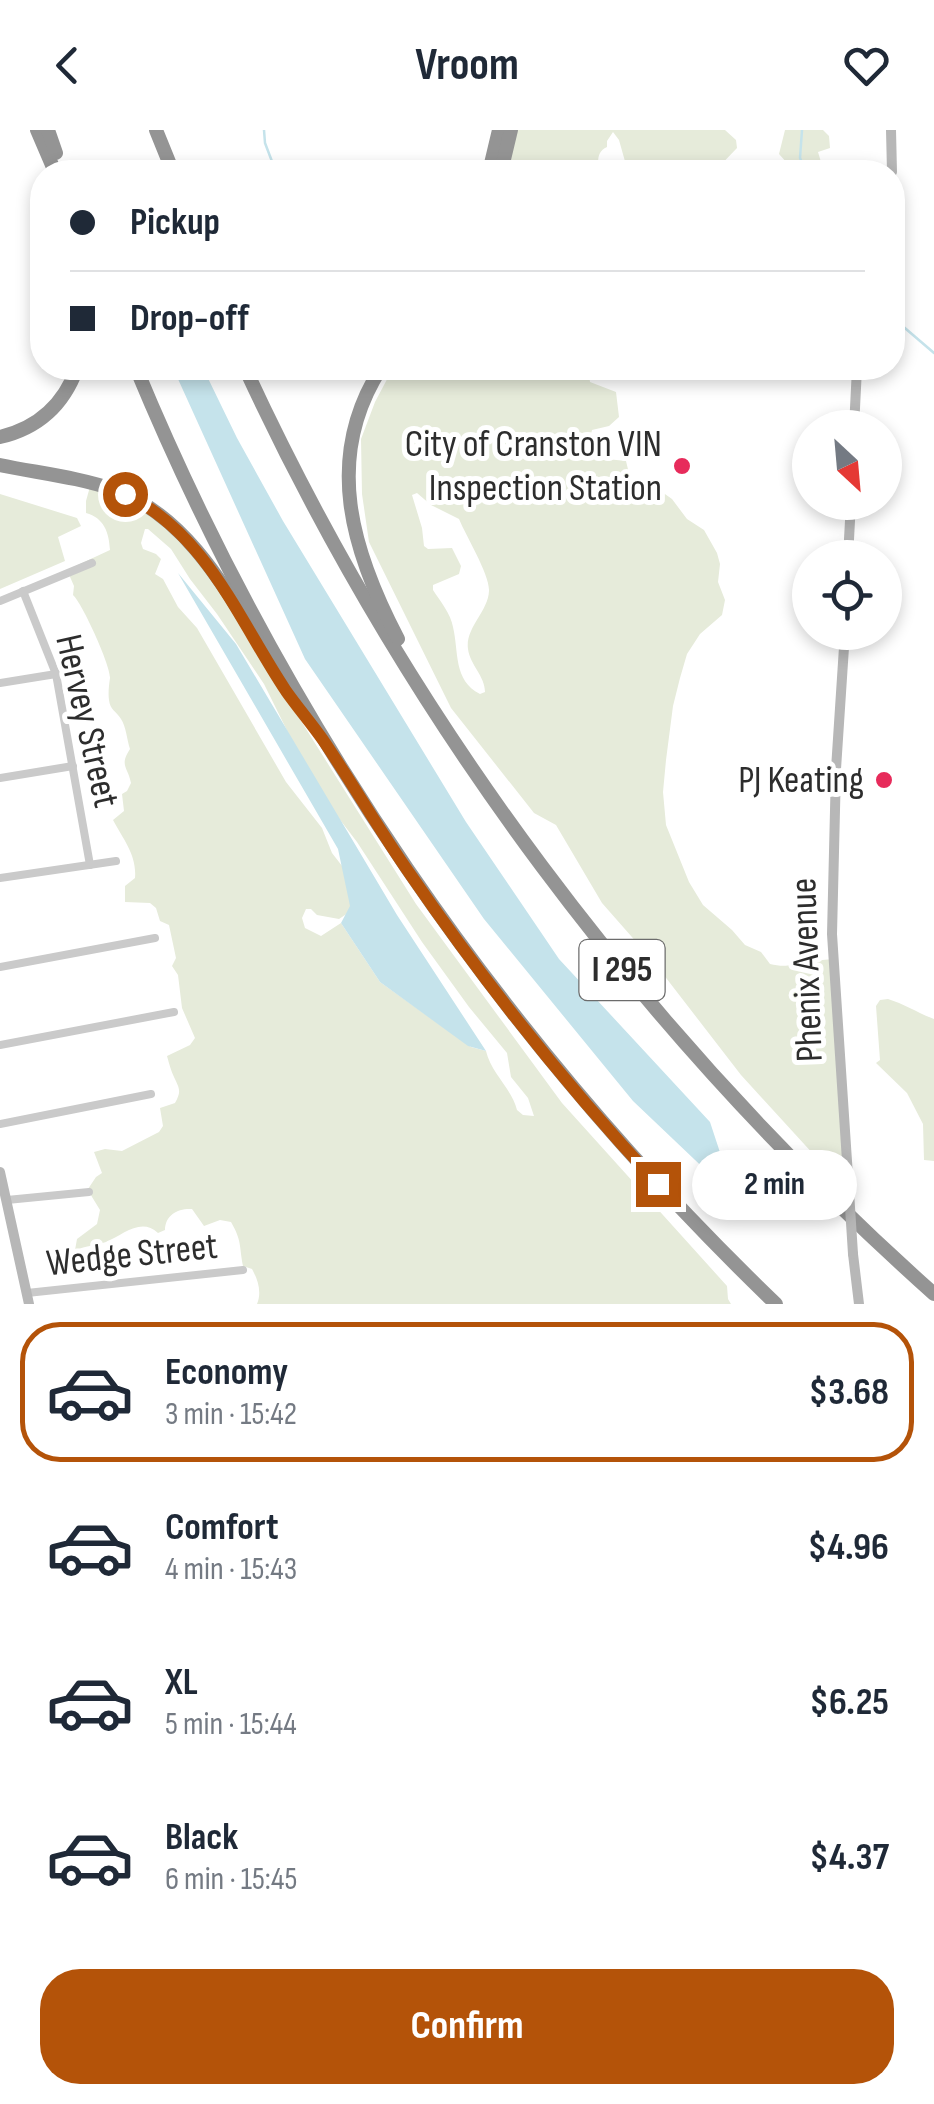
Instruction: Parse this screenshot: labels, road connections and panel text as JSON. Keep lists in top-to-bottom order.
{
  "streets": {
    "highway": ["I 295"],
    "main road": ["Phenix Avenue"],
    "street": ["Hervey Street", "Wedge Street"]
  },
  "places": ["City of Cranston VIN Inspection Station", "PJ Keating"],
  "north": "bottom right",
  "page": {
    "header": "Vroom",
    "banner": ["Pickup", "Drop-off"],
    "bubble": "2 min",
    "list": [
      {
        "name": "Economy",
        "note": "3 min · 15:42",
        "value": "$3.68"
      },
      {
        "name": "Comfort",
        "note": "4 min · 15:43",
        "value": "$4.96"
      },
      {
        "name": "XL",
        "note": "5 min · 15:44",
        "value": "$6.25"
      },
      {
        "name": "Black",
        "note": "6 min · 15:45",
        "value": "$4.37"
      }
    ],
    "buttons": "Confirm"
  }
}
